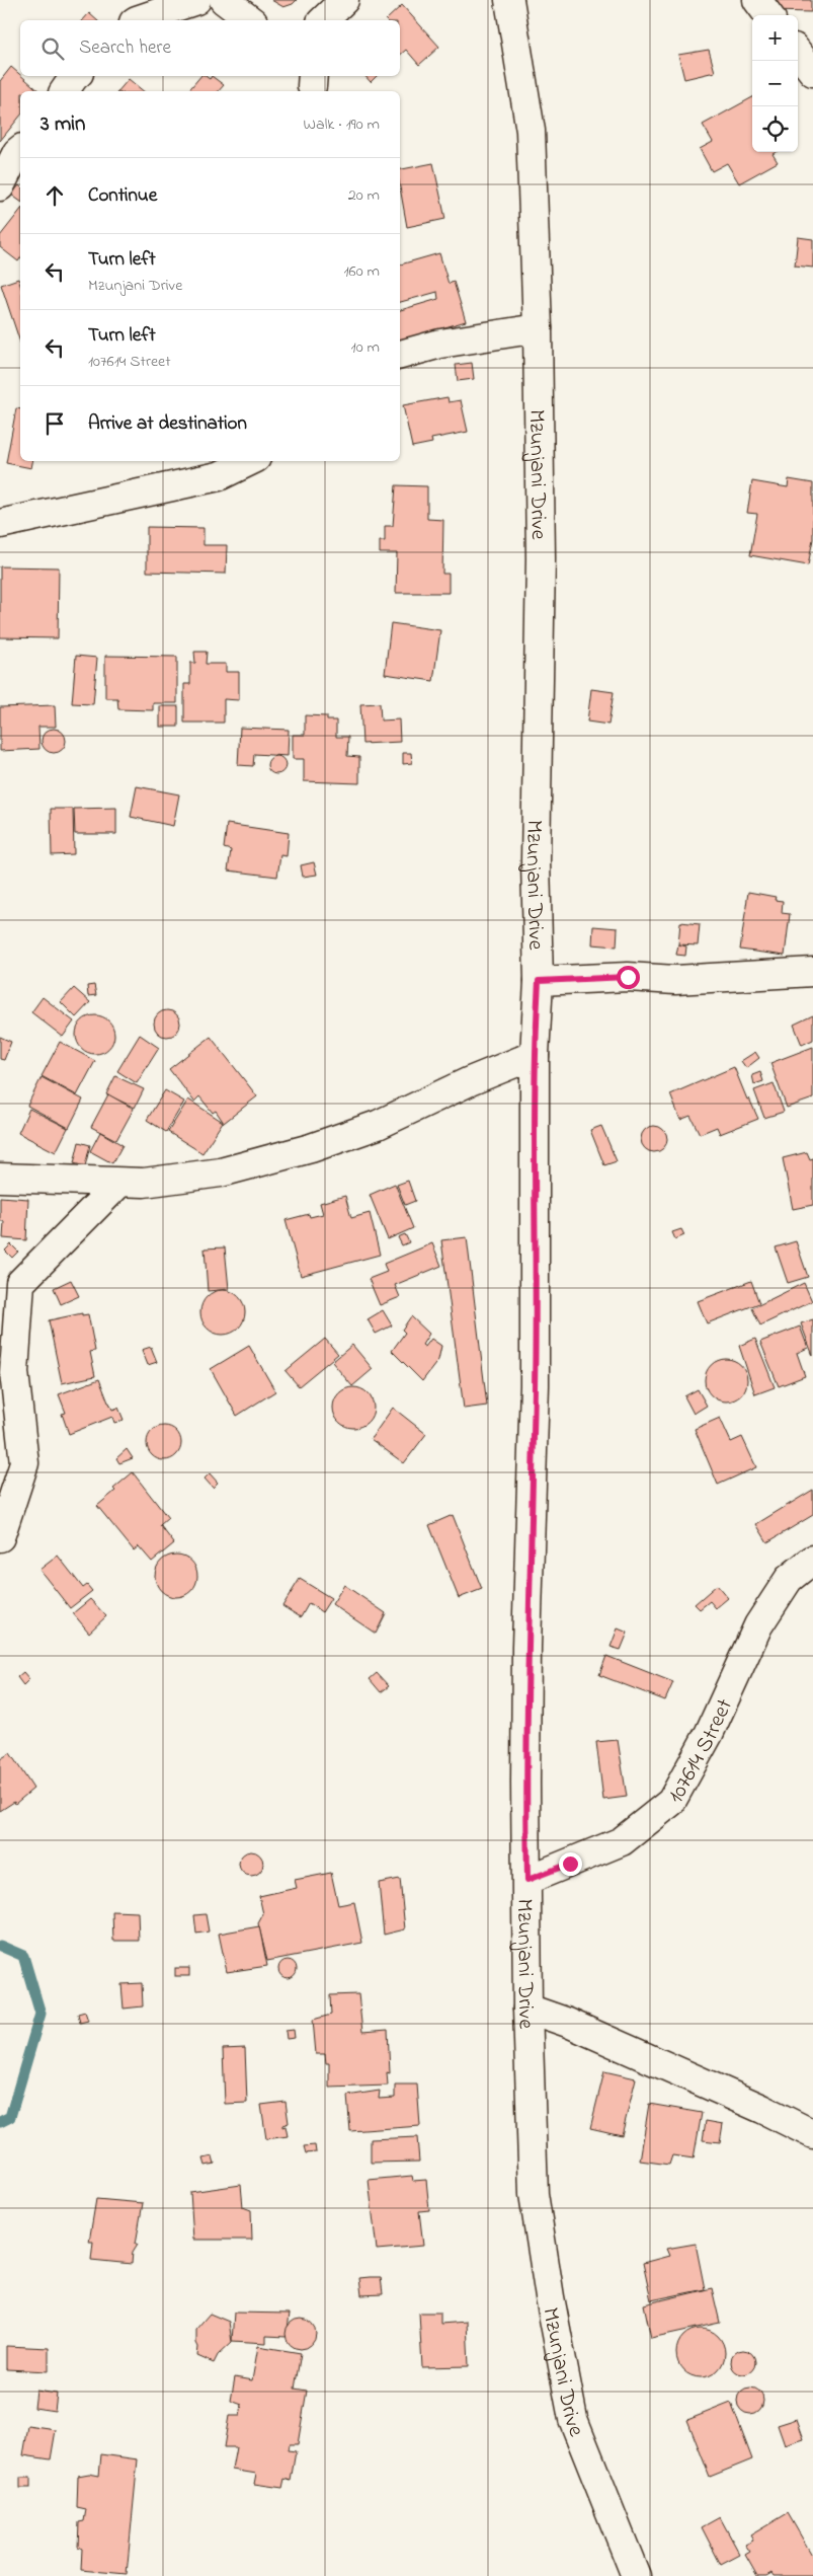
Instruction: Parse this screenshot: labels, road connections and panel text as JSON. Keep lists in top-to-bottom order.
{
  "streets": {
    "street": ["Mzunjani Drive", "107614 Street"]
  },
  "crossings": [
    ["Mzunjani Drive", "107614 Street"]
  ],
  "page": {
    "map_buttons": ["+", "−"],
    "search": "Search here",
    "heading": ["3 min", "Walk · 190 m"],
    "list": [
      ["Continue", "20 m"],
      ["Turn left", "Mzunjani Drive", "160 m"],
      ["Turn left", "107614 Street", "10 m"],
      "Arrive at destination"
    ]
  }
}
